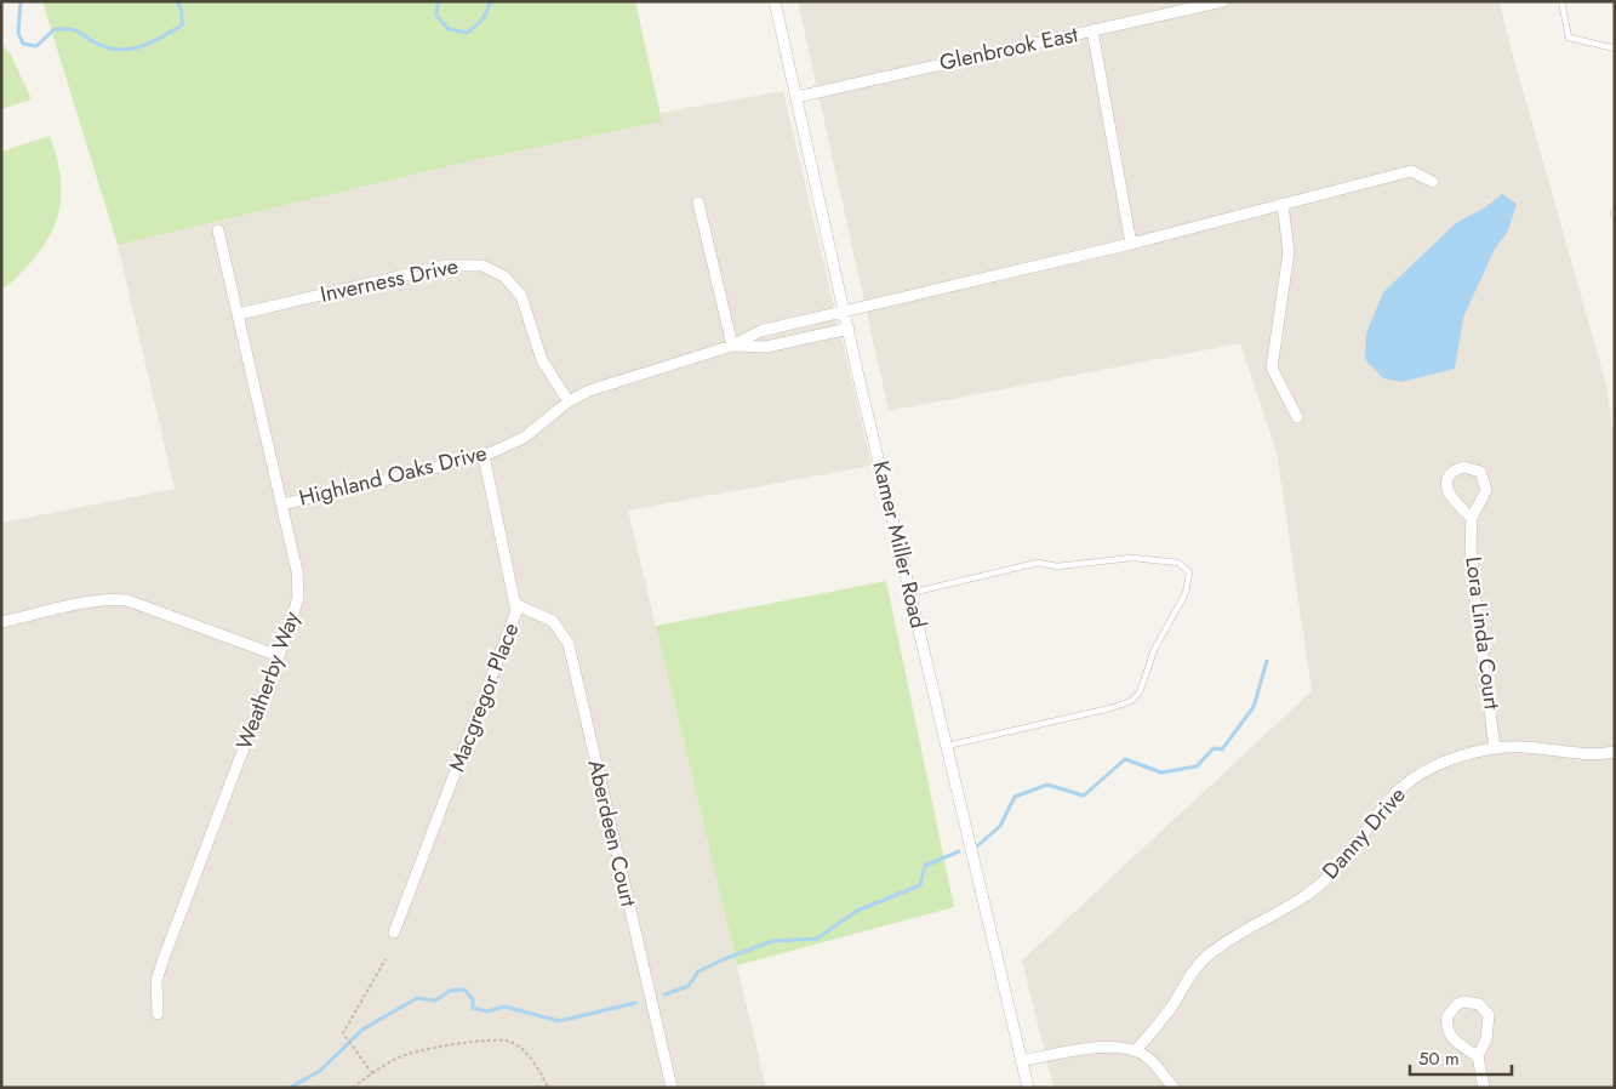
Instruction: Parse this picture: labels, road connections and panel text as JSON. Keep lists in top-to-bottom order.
{
  "streets": {
    "street": [
      "Glenbrook East",
      "Inverness Drive",
      "Highland Oaks Drive",
      "Kamer Miller Road",
      "Lora Linda Court",
      "Weatherby Way",
      "Macgregor Place",
      "Aberdeen Court",
      "Danny Drive"
    ]
  },
  "crossings": [
    ["Glenbrook East", "Kamer Miller Road"],
    ["Inverness Drive", "Highland Oaks Drive"],
    ["Inverness Drive", "Weatherby Way"],
    ["Highland Oaks Drive", "Kamer Miller Road"],
    ["Highland Oaks Drive", "Weatherby Way"],
    ["Highland Oaks Drive", "Macgregor Place"],
    ["Lora Linda Court", "Danny Drive"],
    ["Macgregor Place", "Aberdeen Court"]
  ],
  "scale_bar": "50 m"
}
